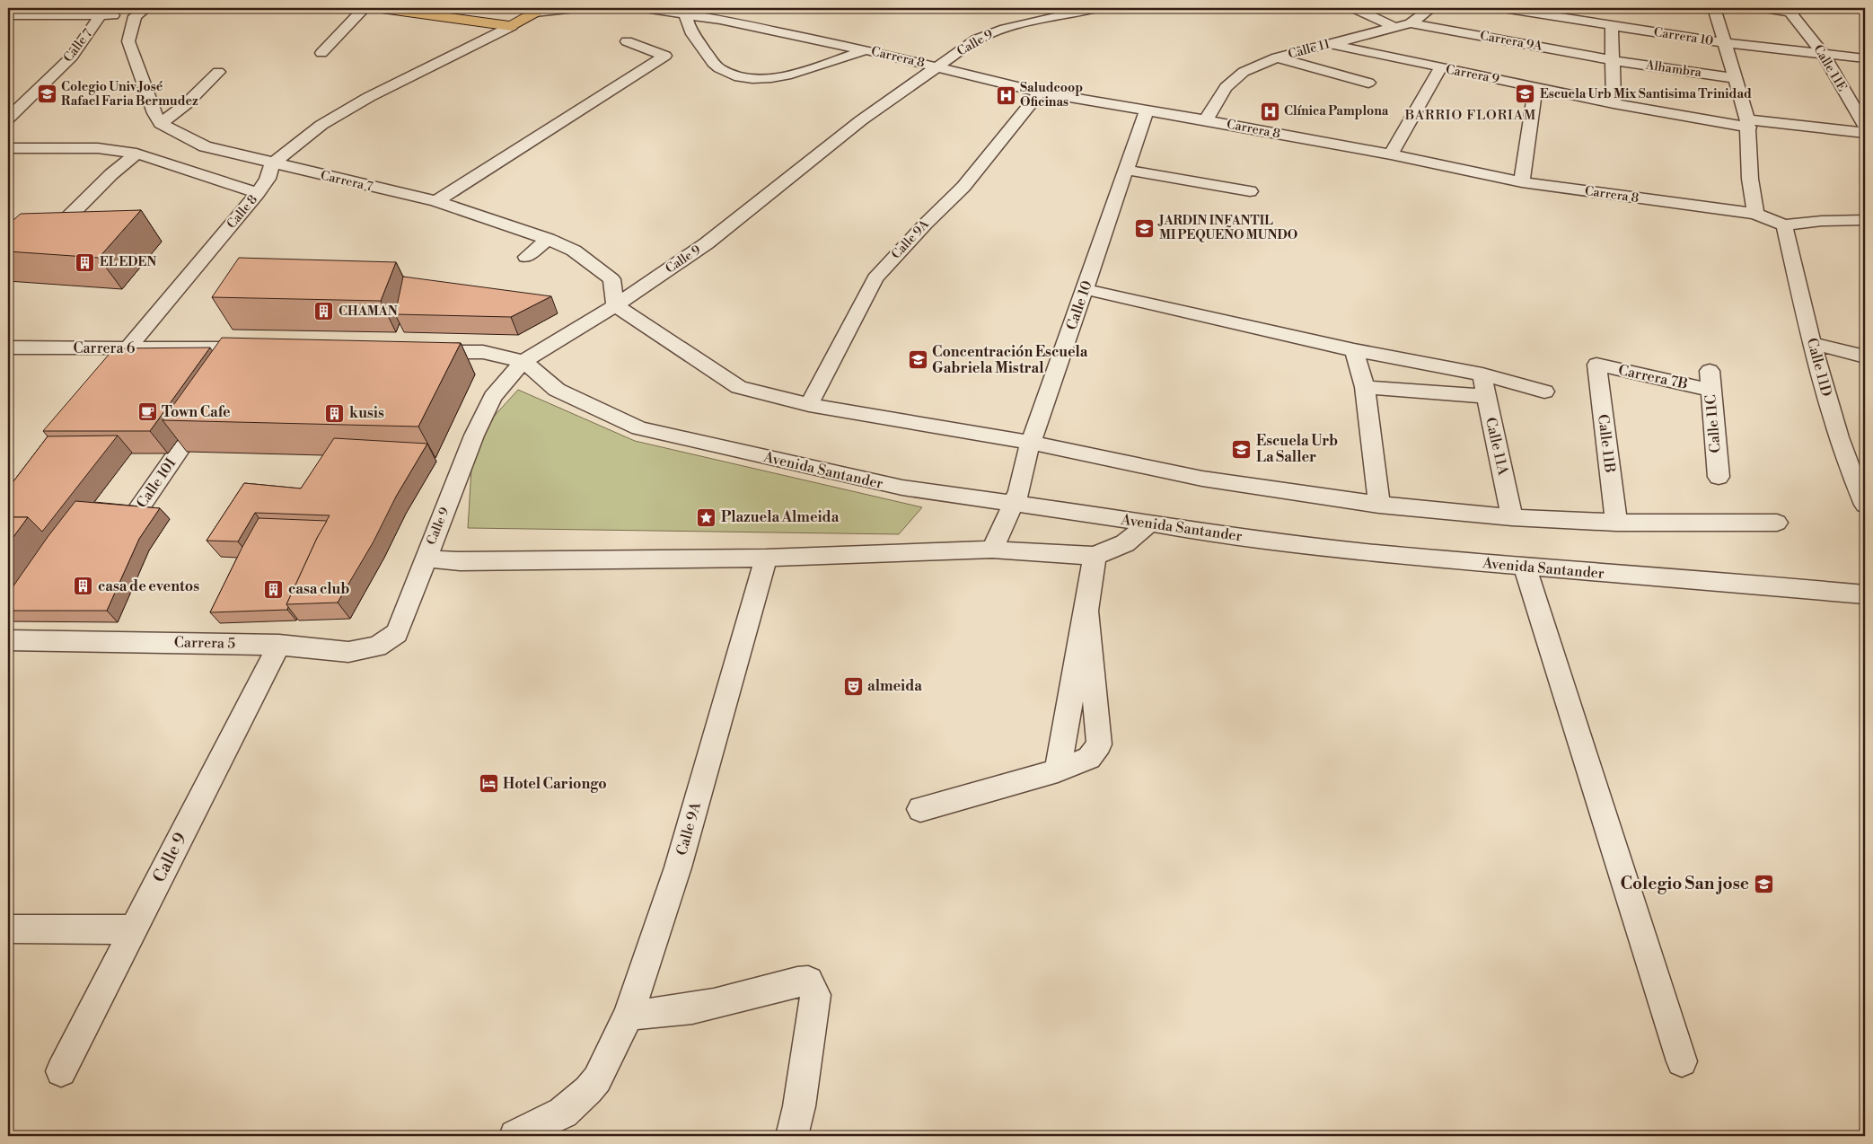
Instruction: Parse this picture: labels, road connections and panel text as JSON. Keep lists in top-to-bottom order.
{
  "streets": {
    "highway": ["Calle 8"],
    "street": [
      "Carrera 10",
      "Carrera 9A",
      "Calle 9",
      "Calle 7",
      "Calle 11",
      "Carrera 8",
      "Calle 11E",
      "Alhambra",
      "Carrera 9",
      "Carrera 7",
      "Calle 9A",
      "Calle 10",
      "Carrera 6",
      "Calle 11D",
      "Carrera 7B",
      "Calle 11C",
      "Calle 11B",
      "Calle 11A",
      "Avenida Santander",
      "Calle 10I",
      "Carrera 5"
    ]
  },
  "crossings": [
    ["Carrera 10", "Calle 11E"],
    ["Carrera 9A", "Calle 11"],
    ["Carrera 9A", "Alhambra"],
    ["Calle 9", "Carrera 8"],
    ["Calle 9", "Carrera 7"],
    ["Calle 9", "Avenida Santander"],
    ["Calle 9", "Carrera 5"],
    ["Calle 11", "Carrera 8"],
    ["Calle 11", "Carrera 9"],
    ["Carrera 8", "Calle 9A"],
    ["Carrera 8", "Calle 10"],
    ["Carrera 8", "Calle 11D"],
    ["Carrera 7", "Calle 8"],
    ["Calle 8", "Carrera 6"],
    ["Calle 10", "Avenida Santander"],
    ["Carrera 7B", "Calle 11C"],
    ["Carrera 7B", "Calle 11B"]
  ],
  "districts": ["BARRIO FLORIAM"],
  "places": {
    "school or university": [
      "Colegio Univ José Rafael Faria Bermudez",
      "Escuela Urb Mix Santisima Trinidad",
      "JARDIN INFANTIL MI PEQUEÑO MUNDO",
      "Concentración Escuela Gabriela Mistral",
      "Escuela Urb La Saller",
      "Colegio San jose"
    ],
    "hospital": ["Saludcoop Oficinas", "Clínica Pamplona"],
    "building": [
      "EL EDEN",
      "CHAMAN",
      "kusis",
      "casa de eventos",
      "casa club"
    ],
    "cafe": ["Town Cafe"],
    "place": ["Plazuela Almeida"],
    "theatre": ["almeida"],
    "hotel": ["Hotel Cariongo"]
  }
}
